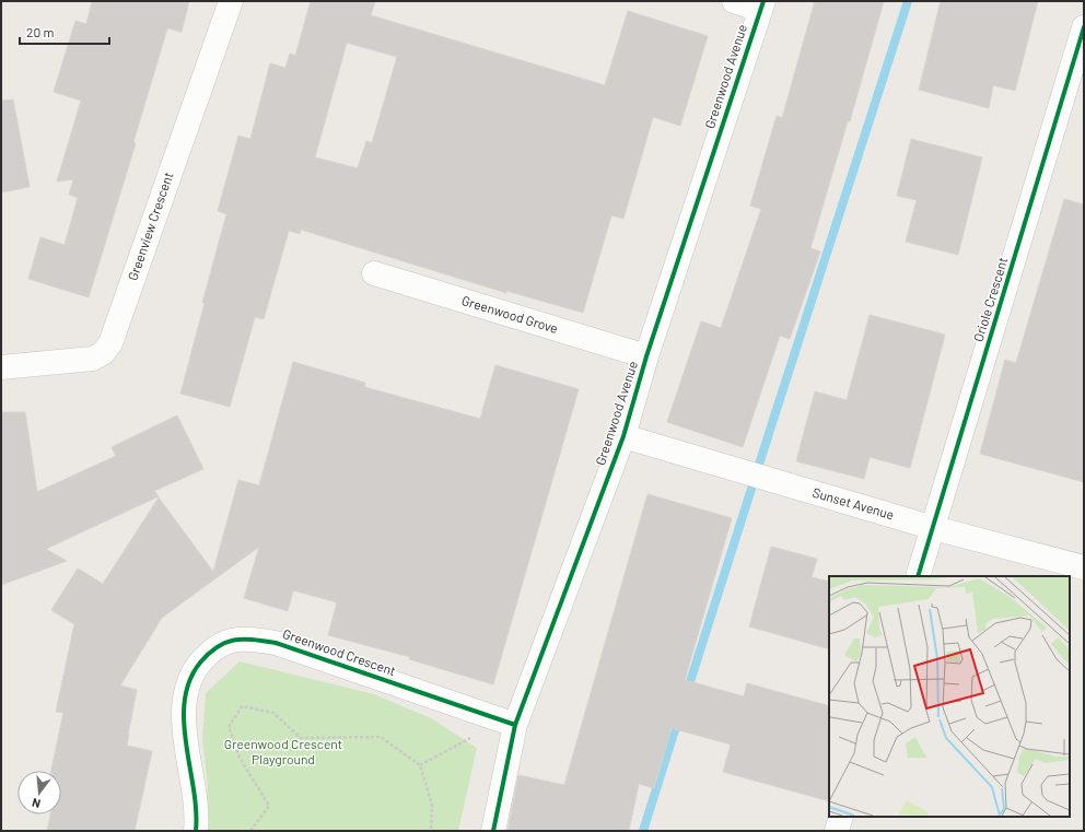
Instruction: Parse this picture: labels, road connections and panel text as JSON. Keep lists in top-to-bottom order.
{
  "streets": {
    "street": [
      "Greenwood Avenue",
      "Greenview Crescent",
      "Oriole Crescent",
      "Greenwood Grove",
      "Sunset Avenue",
      "Greenwood Crescent"
    ]
  },
  "crossings": [
    ["Greenwood Avenue", "Greenwood Grove"],
    ["Greenwood Avenue", "Sunset Avenue"],
    ["Greenwood Avenue", "Greenwood Crescent"],
    ["Oriole Crescent", "Sunset Avenue"]
  ],
  "parks": ["Greenwood Crescent Playground"],
  "scale_bar": "20 m",
  "north": "bottom"
}
